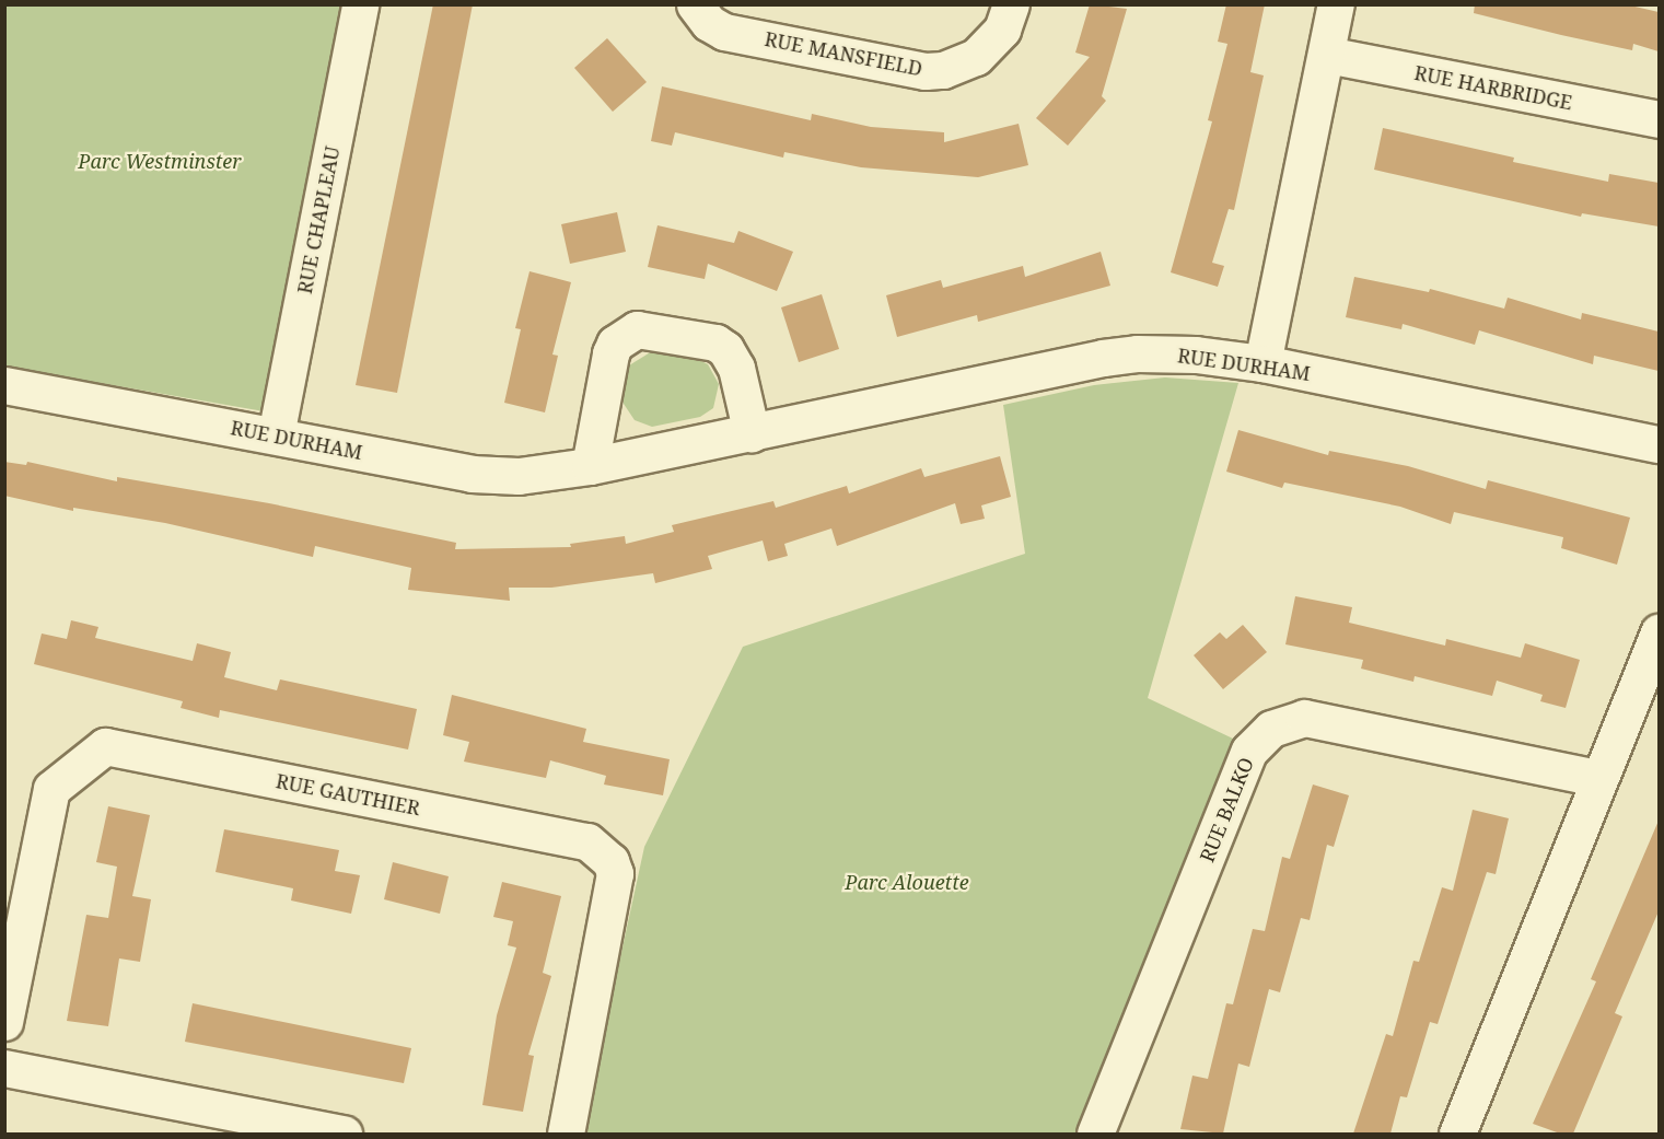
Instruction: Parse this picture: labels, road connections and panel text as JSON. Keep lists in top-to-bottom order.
{
  "streets": {
    "street": [
      "RUE MANSFIELD",
      "RUE HARBRIDGE",
      "RUE CHAPLEAU",
      "RUE DURHAM",
      "RUE GAUTHIER",
      "RUE BALKO"
    ]
  },
  "crossings": [
    ["RUE CHAPLEAU", "RUE DURHAM"]
  ],
  "parks": ["Parc Westminster", "Parc Alouette"]
}
